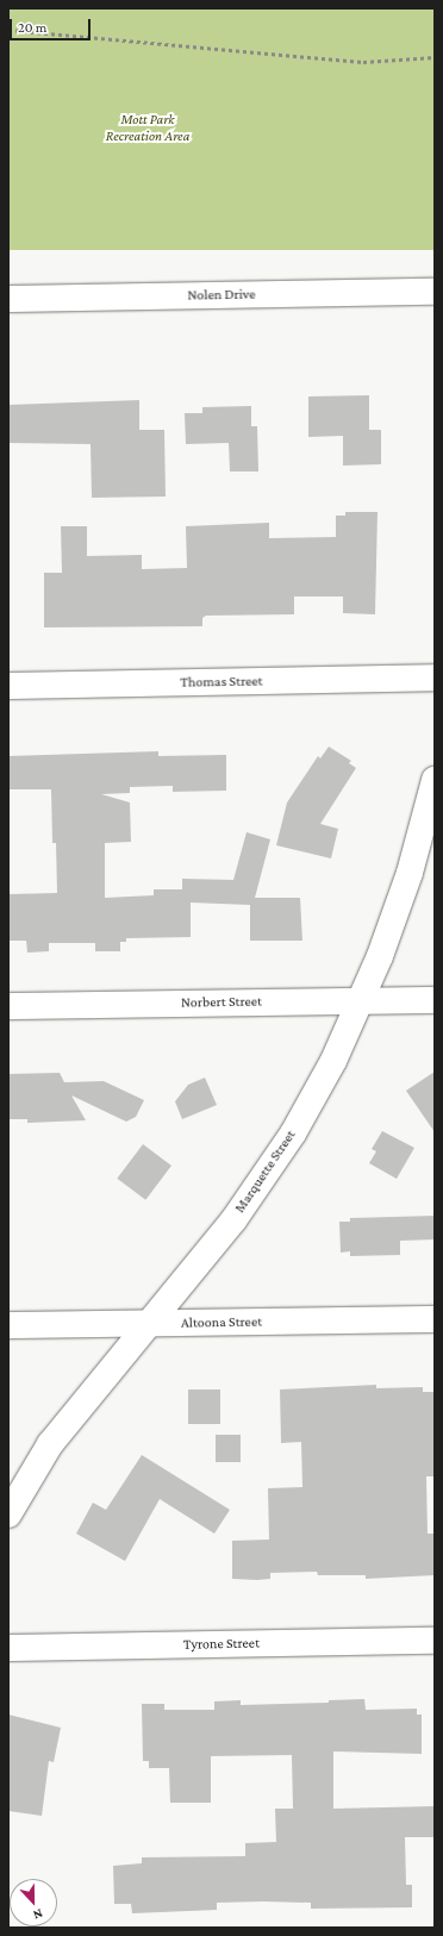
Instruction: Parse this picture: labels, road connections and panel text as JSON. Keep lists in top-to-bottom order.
{
  "streets": {
    "street": [
      "Nolen Drive",
      "Thomas Street",
      "Norbert Street",
      "Marquette Street",
      "Altoona Street",
      "Tyrone Street"
    ]
  },
  "crossings": [
    ["Norbert Street", "Marquette Street"],
    ["Marquette Street", "Altoona Street"]
  ],
  "parks": ["Mott Park Recreation Area"],
  "scale_bar": "20 m",
  "north": "bottom"
}
